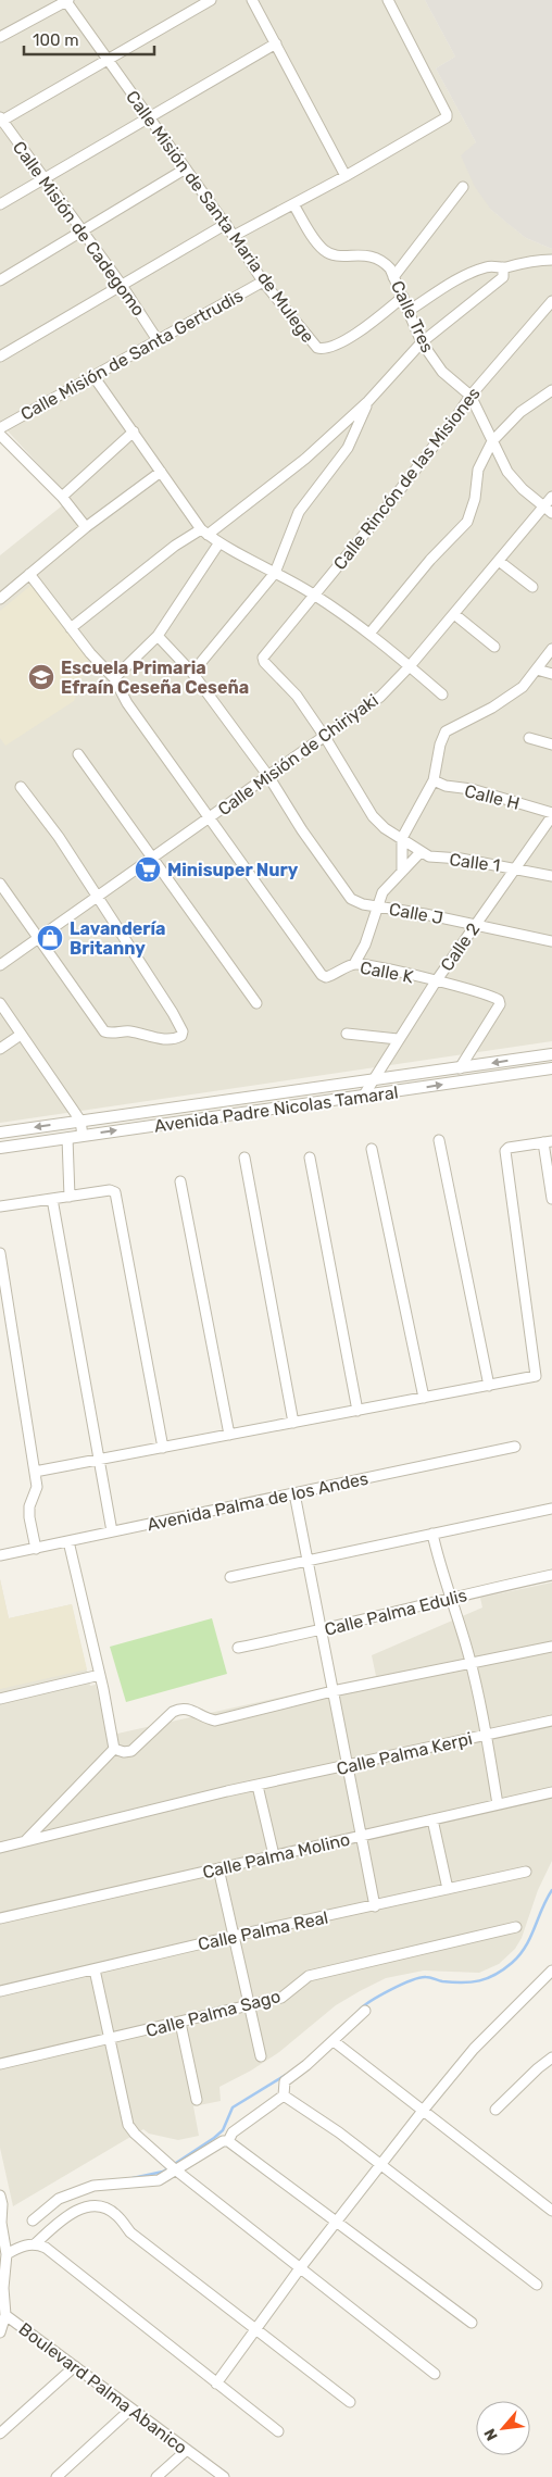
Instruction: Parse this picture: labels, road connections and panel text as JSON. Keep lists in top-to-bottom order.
{
  "streets": {
    "street": [
      "Calle Misión de Santa Maria de Mulege",
      "Calle Misión de Cadegomo",
      "Calle Tres",
      "Calle Misión de Santa Gertrudis",
      "Calle Rincón de las Misiones",
      "Calle Misión de Chiriyaki",
      "Calle H",
      "Calle 1",
      "Calle J",
      "Calle 2",
      "Calle K",
      "Avenida Padre Nicolas Tamaral",
      "Avenida Palma de los Andes",
      "Calle Palma Edulis",
      "Calle Palma Kerpi",
      "Calle Palma Molino",
      "Calle Palma Real",
      "Calle Palma Sago",
      "Boulevard Palma Abanico"
    ]
  },
  "crossings": [
    ["Calle Misión de Santa Maria de Mulege", "Calle Tres"],
    ["Calle Misión de Santa Maria de Mulege", "Calle Misión de Santa Gertrudis"],
    ["Calle Misión de Cadegomo", "Calle Misión de Santa Gertrudis"],
    ["Calle Tres", "Calle Rincón de las Misiones"],
    ["Calle Tres", "Calle Misión de Chiriyaki"],
    ["Calle Rincón de las Misiones", "Calle 1"],
    ["Calle Misión de Chiriyaki", "Calle 1"],
    ["Calle Misión de Chiriyaki", "Calle J"],
    ["Calle Misión de Chiriyaki", "Calle K"],
    ["Calle H", "Calle 2"],
    ["Calle 1", "Calle 2"],
    ["Calle J", "Calle 2"],
    ["Calle 2", "Calle K"],
    ["Calle 2", "Avenida Padre Nicolas Tamaral"],
    ["Calle K", "Avenida Padre Nicolas Tamaral"]
  ],
  "places": {
    "school or university": ["Escuela Primaria Efraín Ceseña Ceseña"],
    "supermarket": ["Minisuper Nury"],
    "shop": ["Lavandería Britanny"]
  },
  "scale_bar": "100 m",
  "north": "bottom left"
}
